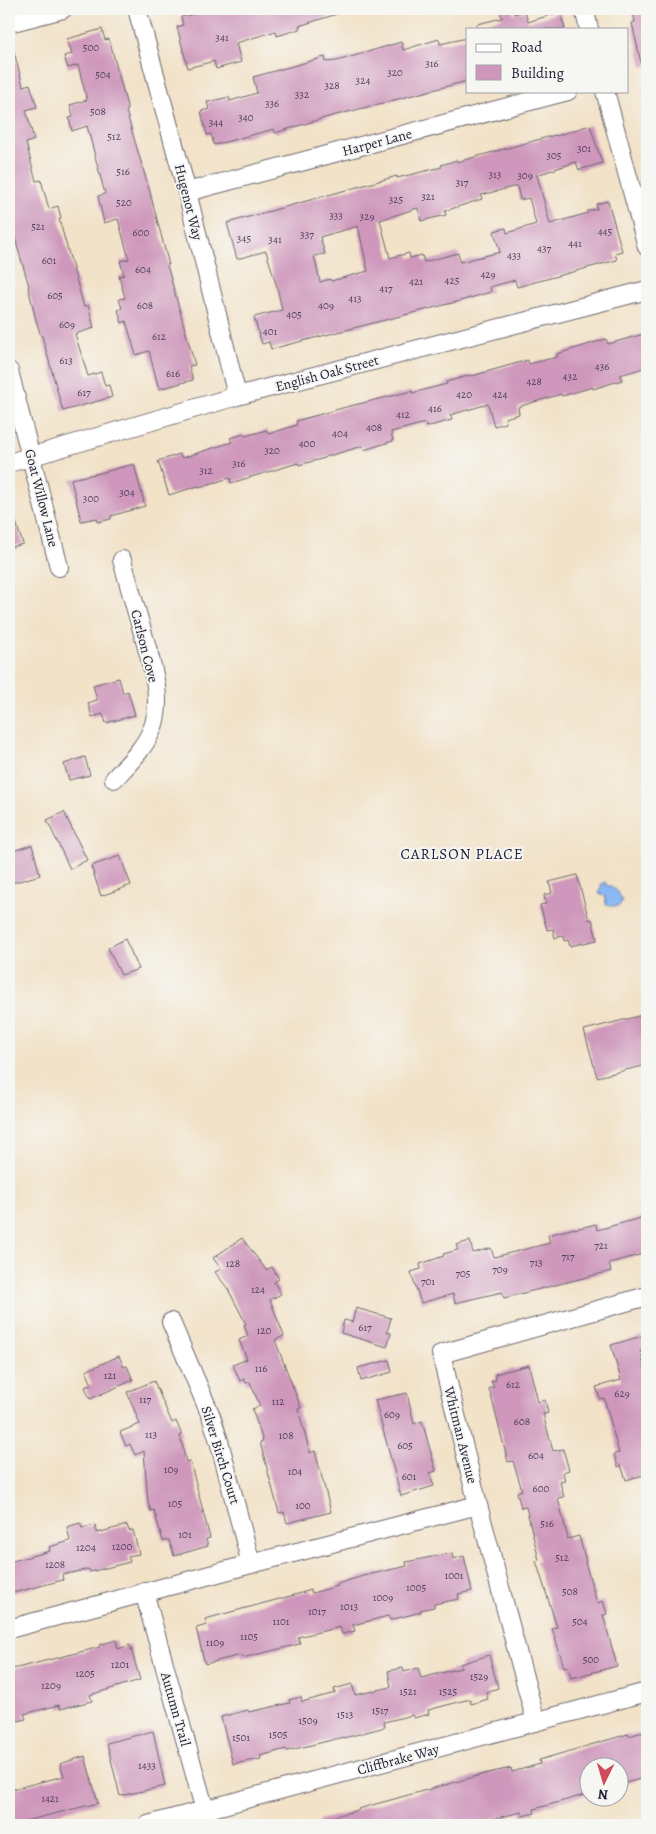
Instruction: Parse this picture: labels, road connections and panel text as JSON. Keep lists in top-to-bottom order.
{
  "streets": {
    "street": [
      "Harper Lane",
      "Hugenot Way",
      "English Oak Street",
      "Goat Willow Lane",
      "Carlson Cove",
      "Whitman Avenue",
      "Silver Birch Court",
      "Autumn Trail",
      "Cliffbrake Way"
    ]
  },
  "crossings": [
    ["Harper Lane", "Hugenot Way"],
    ["Hugenot Way", "English Oak Street"],
    ["English Oak Street", "Goat Willow Lane"],
    ["Whitman Avenue", "Cliffbrake Way"],
    ["Autumn Trail", "Cliffbrake Way"]
  ],
  "districts": ["CARLSON PLACE"],
  "house_numbers": [
    "341",
    "500",
    "316",
    "320",
    "504",
    "324",
    "328",
    "332",
    "336",
    "508",
    "340",
    "344",
    "512",
    "301",
    "305",
    "516",
    "313",
    "309",
    "317",
    "321",
    "325",
    "520",
    "333",
    "329",
    "521",
    "445",
    "600",
    "337",
    "345",
    "341",
    "441",
    "437",
    "433",
    "601",
    "604",
    "429",
    "425",
    "421",
    "417",
    "605",
    "413",
    "608",
    "409",
    "405",
    "609",
    "401",
    "612",
    "613",
    "436",
    "616",
    "432",
    "428",
    "617",
    "420",
    "424",
    "416",
    "412",
    "408",
    "404",
    "400",
    "320",
    "316",
    "312",
    "304",
    "300",
    "721",
    "717",
    "713",
    "128",
    "709",
    "705",
    "701",
    "124",
    "617",
    "120",
    "116",
    "121",
    "612",
    "629",
    "117",
    "112",
    "609",
    "608",
    "113",
    "108",
    "605",
    "604",
    "109",
    "104",
    "601",
    "600",
    "105",
    "100",
    "516",
    "101",
    "1200",
    "1204",
    "512",
    "1208",
    "1001",
    "1005",
    "508",
    "1009",
    "1013",
    "1017",
    "1101",
    "504",
    "1105",
    "1109",
    "500",
    "1201",
    "1205",
    "1529",
    "1209",
    "1521",
    "1525",
    "1517",
    "1513",
    "1509",
    "1505",
    "1501",
    "1433",
    "1421"
  ],
  "legend": ["Road", "Building"],
  "north": "bottom"
}
